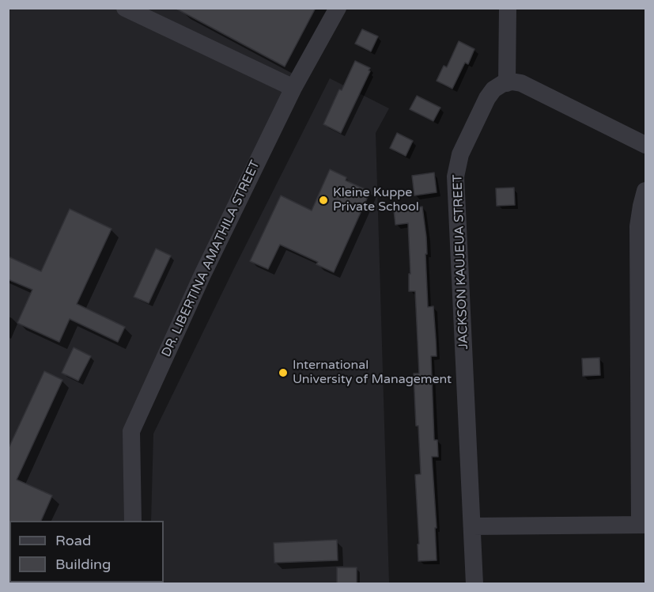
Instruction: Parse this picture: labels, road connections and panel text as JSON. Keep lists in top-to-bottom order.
{
  "streets": {
    "street": ["DR. LIBERTINA AMATHILA STREET", "JACKSON KAUJEUA STREET"]
  },
  "places": ["Kleine Kuppe Private School", "International University of Management"],
  "legend": ["Road", "Building"]
}
